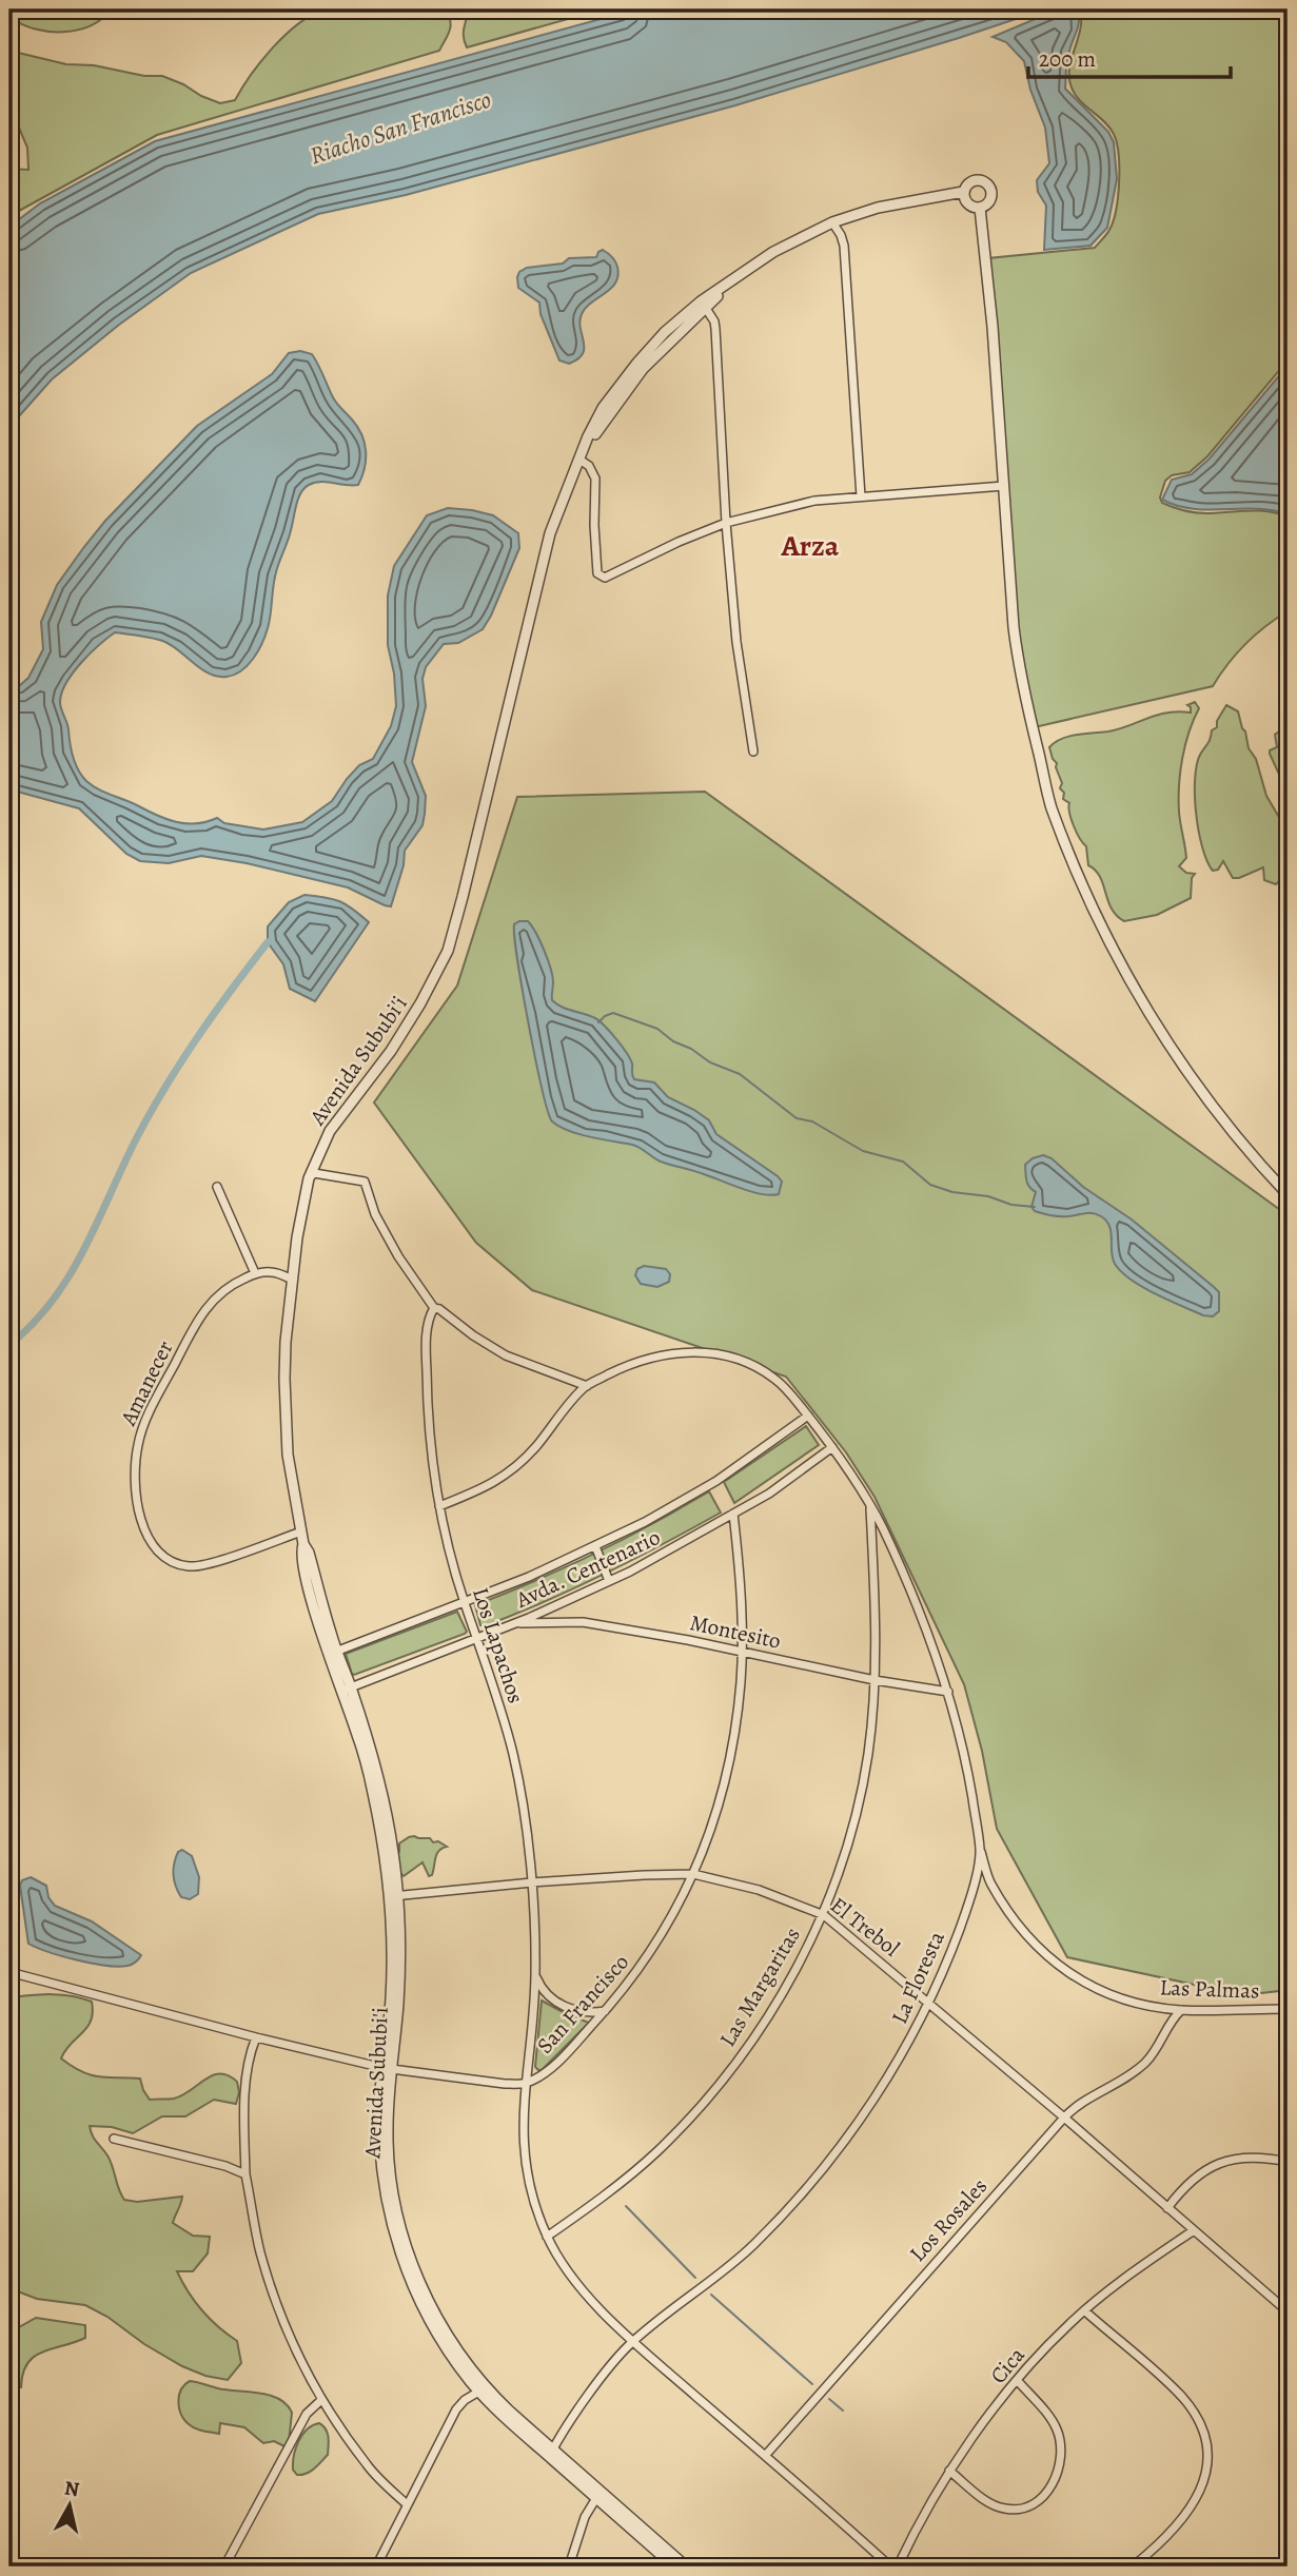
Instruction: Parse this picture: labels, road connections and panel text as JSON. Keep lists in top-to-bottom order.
{
  "streets": {
    "street": [
      "Avenida Sububi'i",
      "Amanecer",
      "Avda. Centenario",
      "Montesito",
      "Los Lapachos",
      "El Trebol",
      "La Floresta",
      "Las Margaritas",
      "Las Palmas",
      "San Francisco",
      "Los Rosales",
      "Cica"
    ]
  },
  "crossings": [
    ["Avenida Sububi'i", "Amanecer"],
    ["Avenida Sububi'i", "Avda. Centenario"],
    ["Avenida Sububi'i", "El Trebol"],
    ["Avenida Sububi'i", "La Floresta"],
    ["Avda. Centenario", "Montesito"],
    ["Avda. Centenario", "Los Lapachos"],
    ["Avda. Centenario", "La Floresta"],
    ["Avda. Centenario", "San Francisco"],
    ["Montesito", "La Floresta"],
    ["Montesito", "Las Margaritas"],
    ["Montesito", "San Francisco"],
    ["Los Lapachos", "El Trebol"],
    ["Los Lapachos", "La Floresta"],
    ["Los Lapachos", "Las Margaritas"],
    ["Los Lapachos", "San Francisco"],
    ["Los Lapachos", "Los Rosales"],
    ["El Trebol", "La Floresta"],
    ["El Trebol", "Las Margaritas"],
    ["El Trebol", "San Francisco"],
    ["El Trebol", "Los Rosales"],
    ["El Trebol", "Cica"],
    ["La Floresta", "Las Margaritas"],
    ["La Floresta", "Las Palmas"],
    ["Las Palmas", "Los Rosales"]
  ],
  "districts": ["Arza"],
  "water": ["Riacho San Francisco"],
  "scale_bar": "200 m",
  "north": "top"
}
